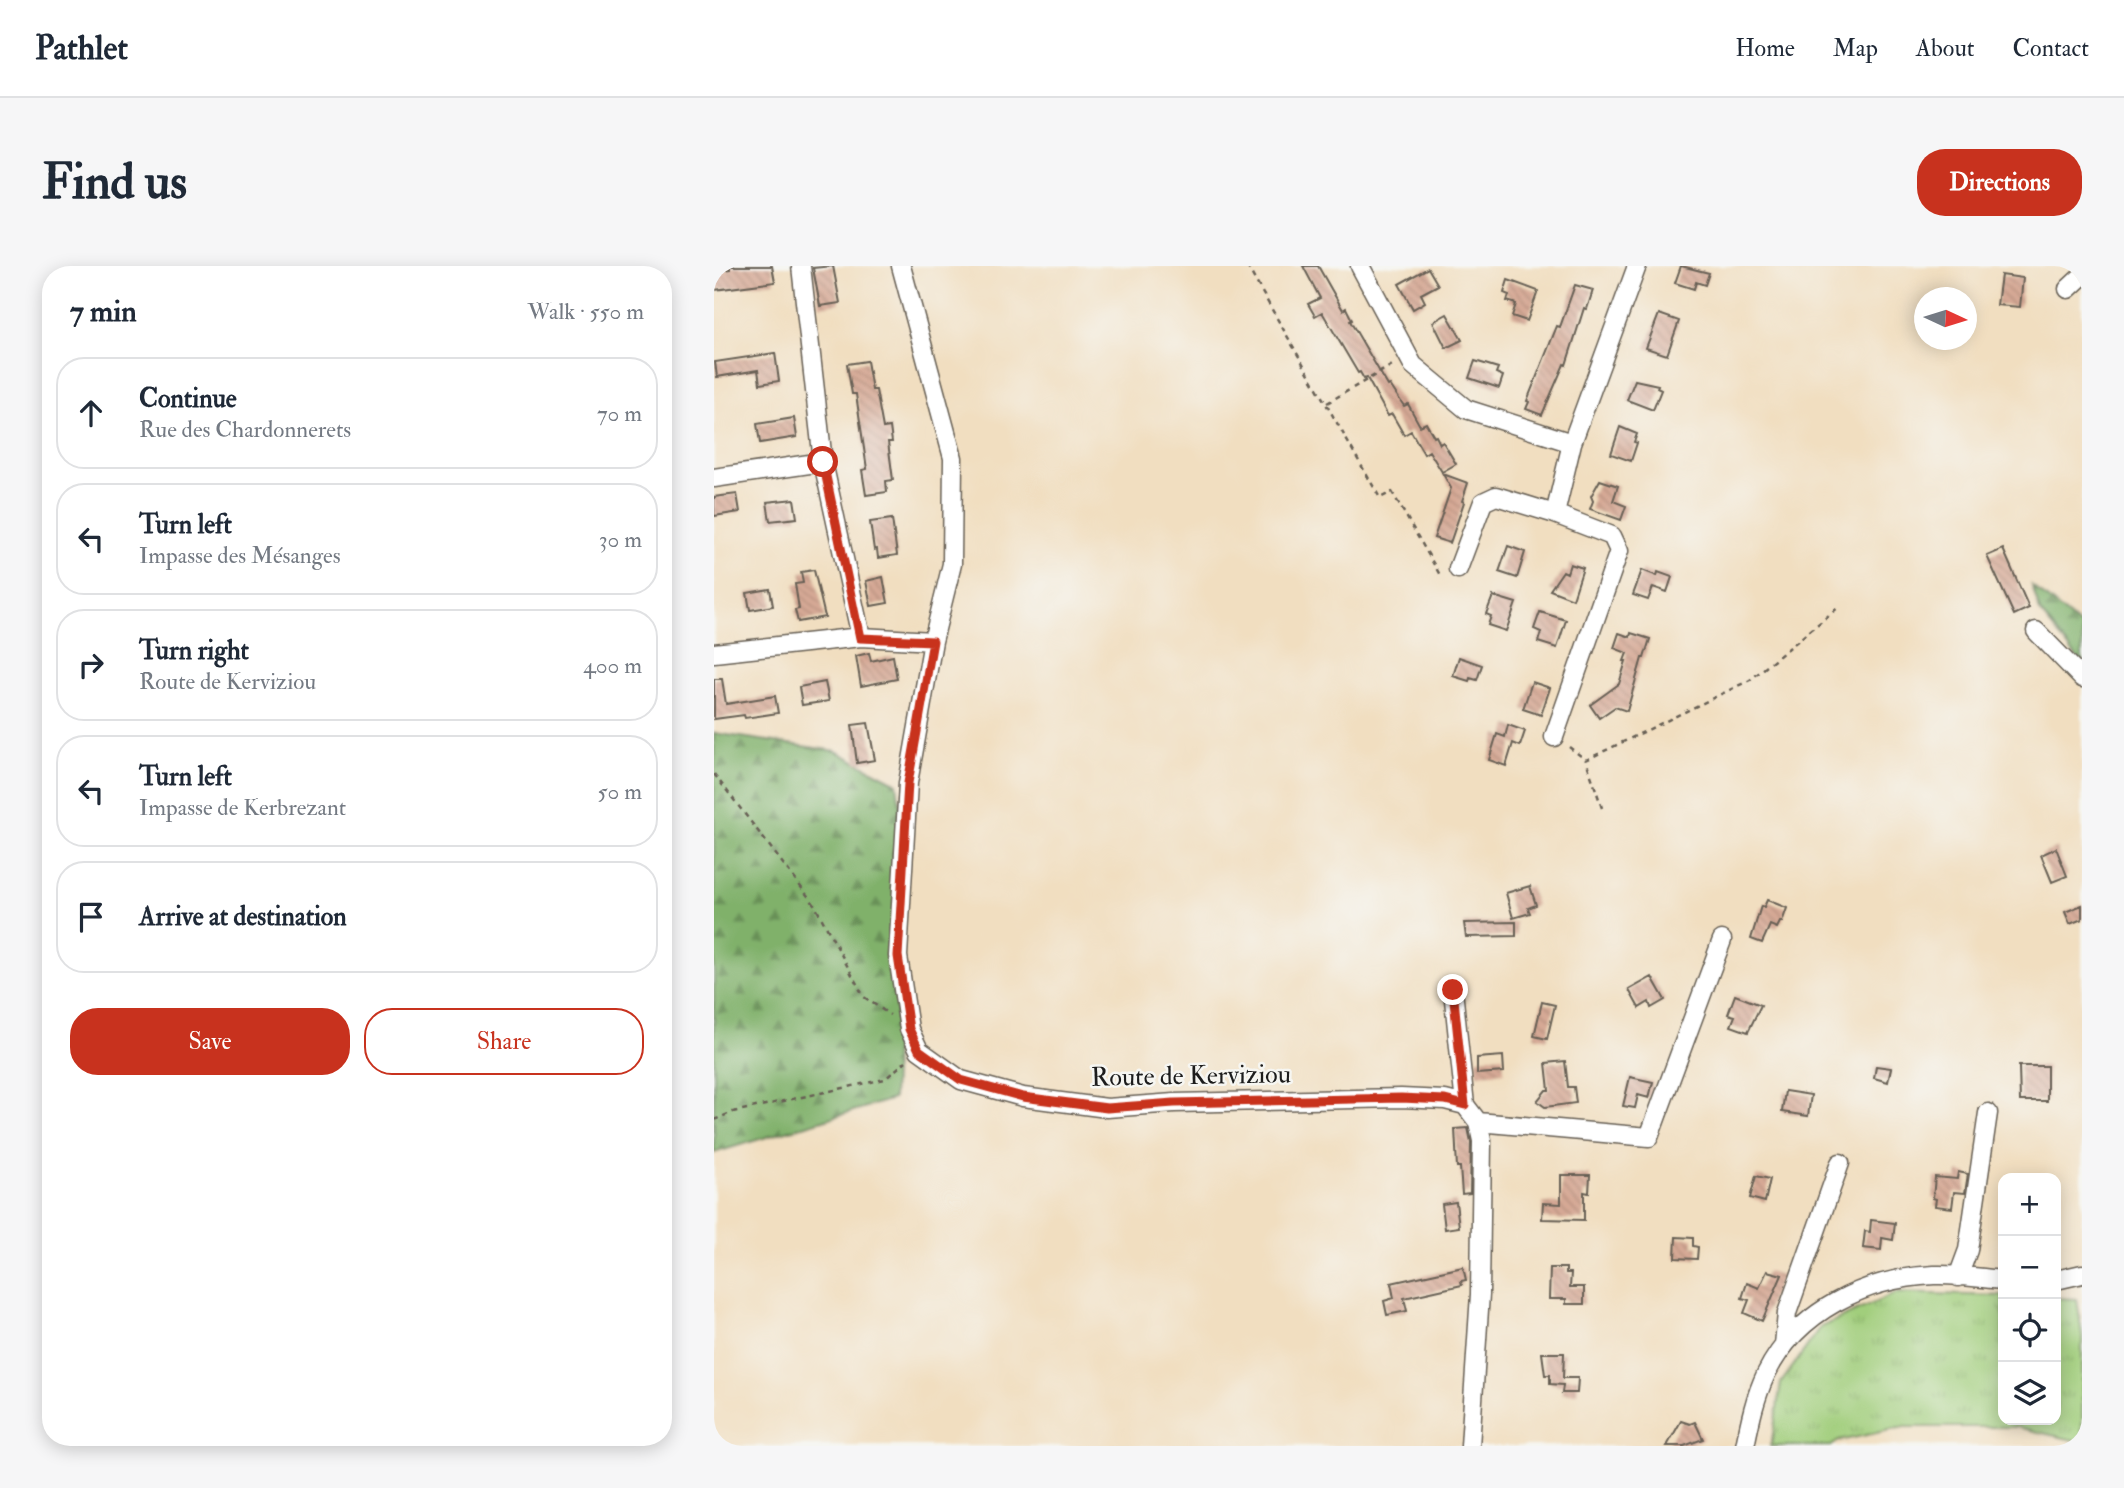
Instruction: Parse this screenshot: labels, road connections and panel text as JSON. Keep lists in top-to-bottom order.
{
  "streets": {
    "street": ["Route de Kerviziou"]
  },
  "north": "right",
  "page": {
    "header": "Pathlet",
    "nav": [
      "Home",
      "Map",
      "About",
      "Contact"
    ],
    "buttons": [
      "Directions",
      ["Save", "Share"]
    ],
    "title": "Find us",
    "heading": ["7 min", "Walk · 550 m"],
    "list": [
      ["Continue", "Rue des Chardonnerets", "70 m"],
      ["Turn left", "Impasse des Mésanges", "30 m"],
      ["Turn right", "Route de Kerviziou", "400 m"],
      ["Turn left", "Impasse de Kerbrezant", "50 m"],
      "Arrive at destination"
    ],
    "map_buttons": ["+", "−"]
  }
}
